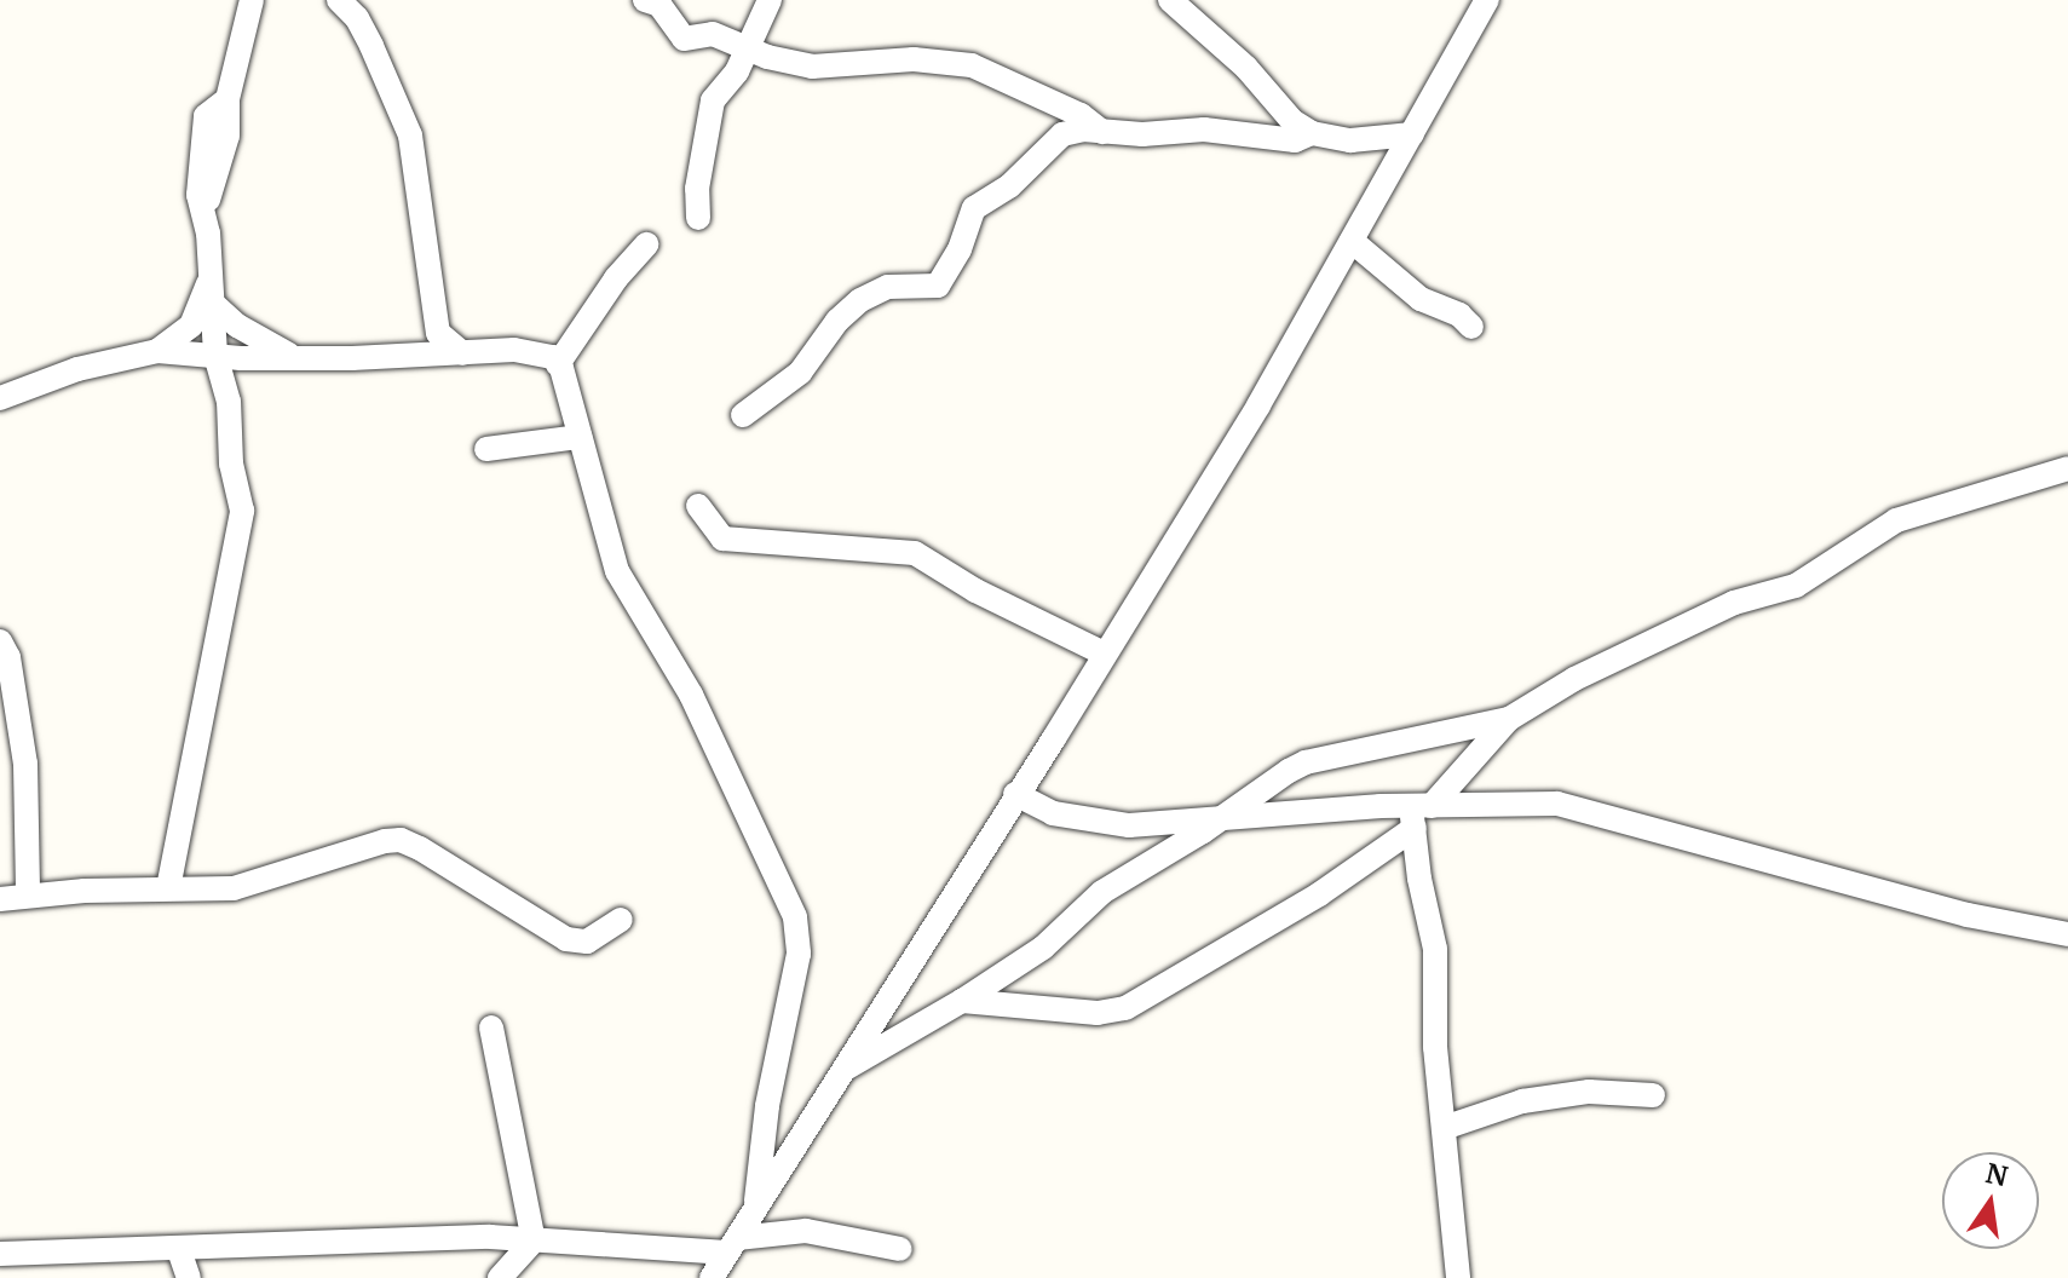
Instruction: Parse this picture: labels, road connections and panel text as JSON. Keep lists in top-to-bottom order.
{
  "north": "top"
}
